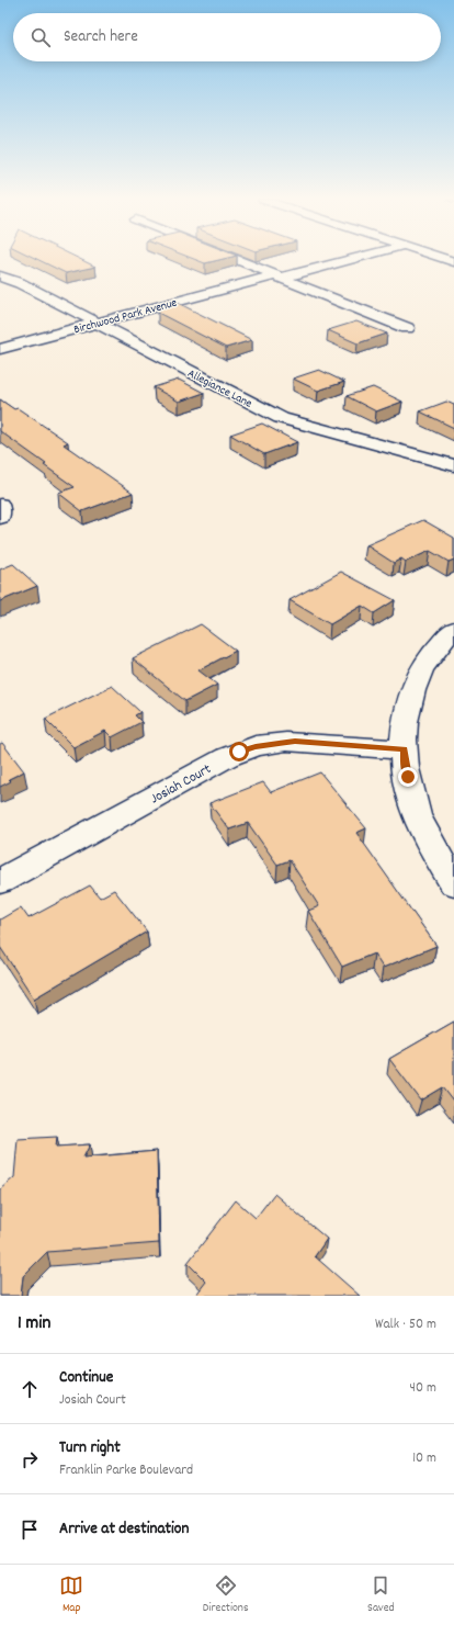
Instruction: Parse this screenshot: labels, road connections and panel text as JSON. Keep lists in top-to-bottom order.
{
  "streets": {
    "street": ["Birchwood Park Avenue", "Allegiance Lane", "Josiah Court"]
  },
  "crossings": [
    ["Birchwood Park Avenue", "Allegiance Lane"]
  ],
  "page": {
    "search": "Search here",
    "heading": ["1 min", "Walk · 50 m"],
    "list": [
      ["Continue", "Josiah Court", "40 m"],
      ["Turn right", "Franklin Parke Boulevard", "10 m"],
      "Arrive at destination"
    ],
    "nav": ["Map", "Directions", "Saved"]
  }
}
